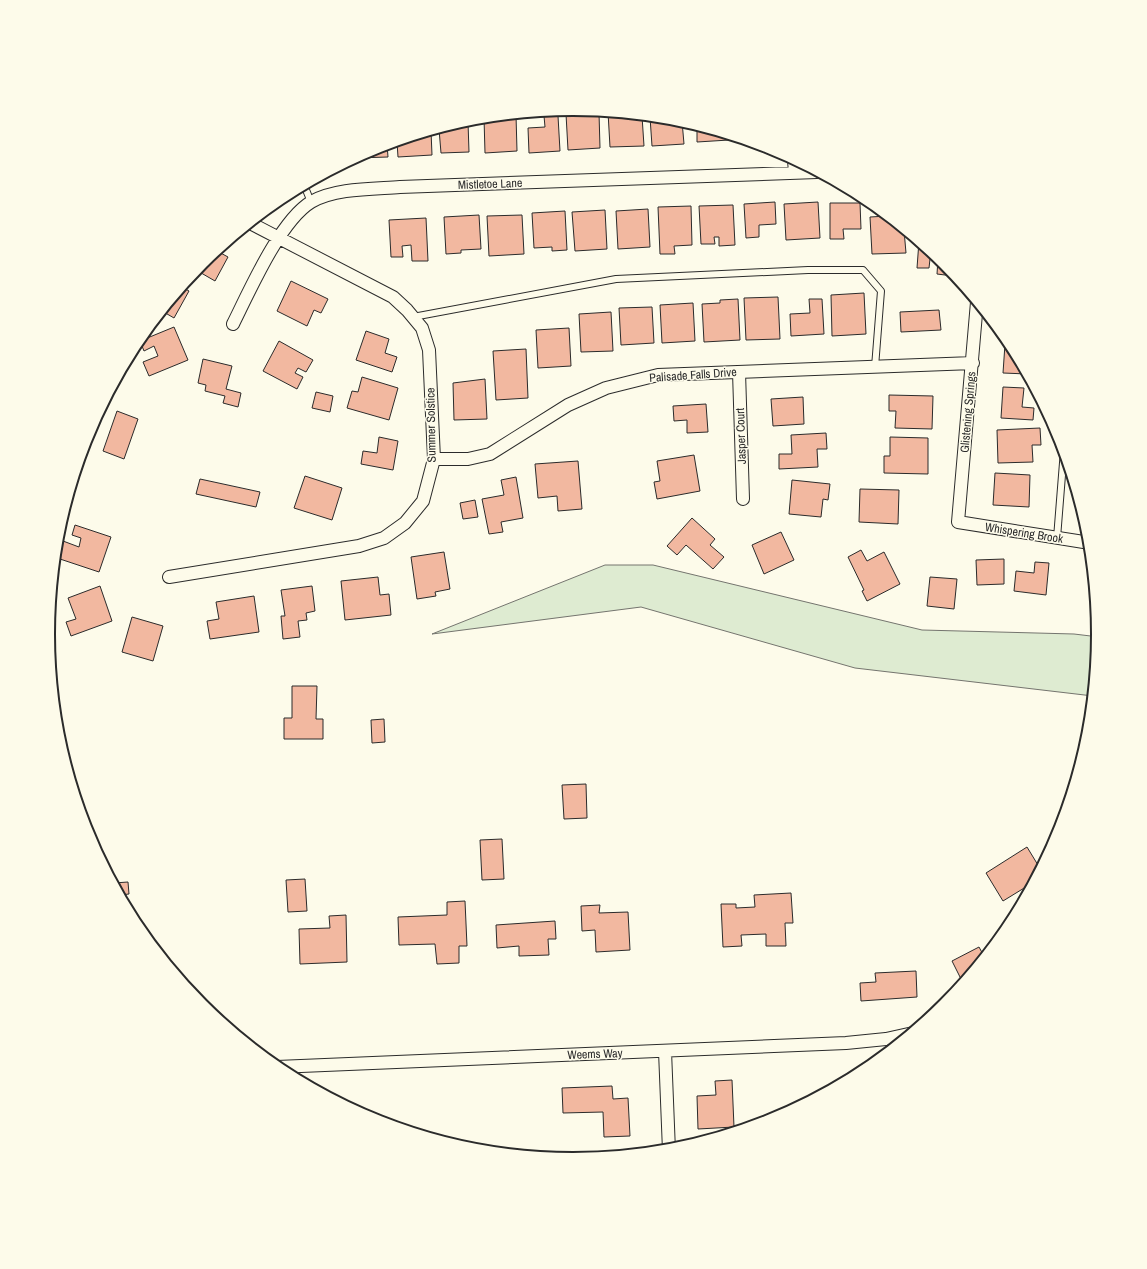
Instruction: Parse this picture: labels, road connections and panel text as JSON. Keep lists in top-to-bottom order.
{
  "streets": {
    "street": [
      "Mistletoe Lane",
      "Palisade Falls Drive",
      "Glistening Springs",
      "Summer Solstice",
      "Jasper Court",
      "Whispering Brook",
      "Weems Way"
    ]
  },
  "crossings": [
    ["Mistletoe Lane", "Summer Solstice"],
    ["Palisade Falls Drive", "Glistening Springs"],
    ["Palisade Falls Drive", "Summer Solstice"],
    ["Palisade Falls Drive", "Jasper Court"],
    ["Glistening Springs", "Whispering Brook"]
  ]
}
